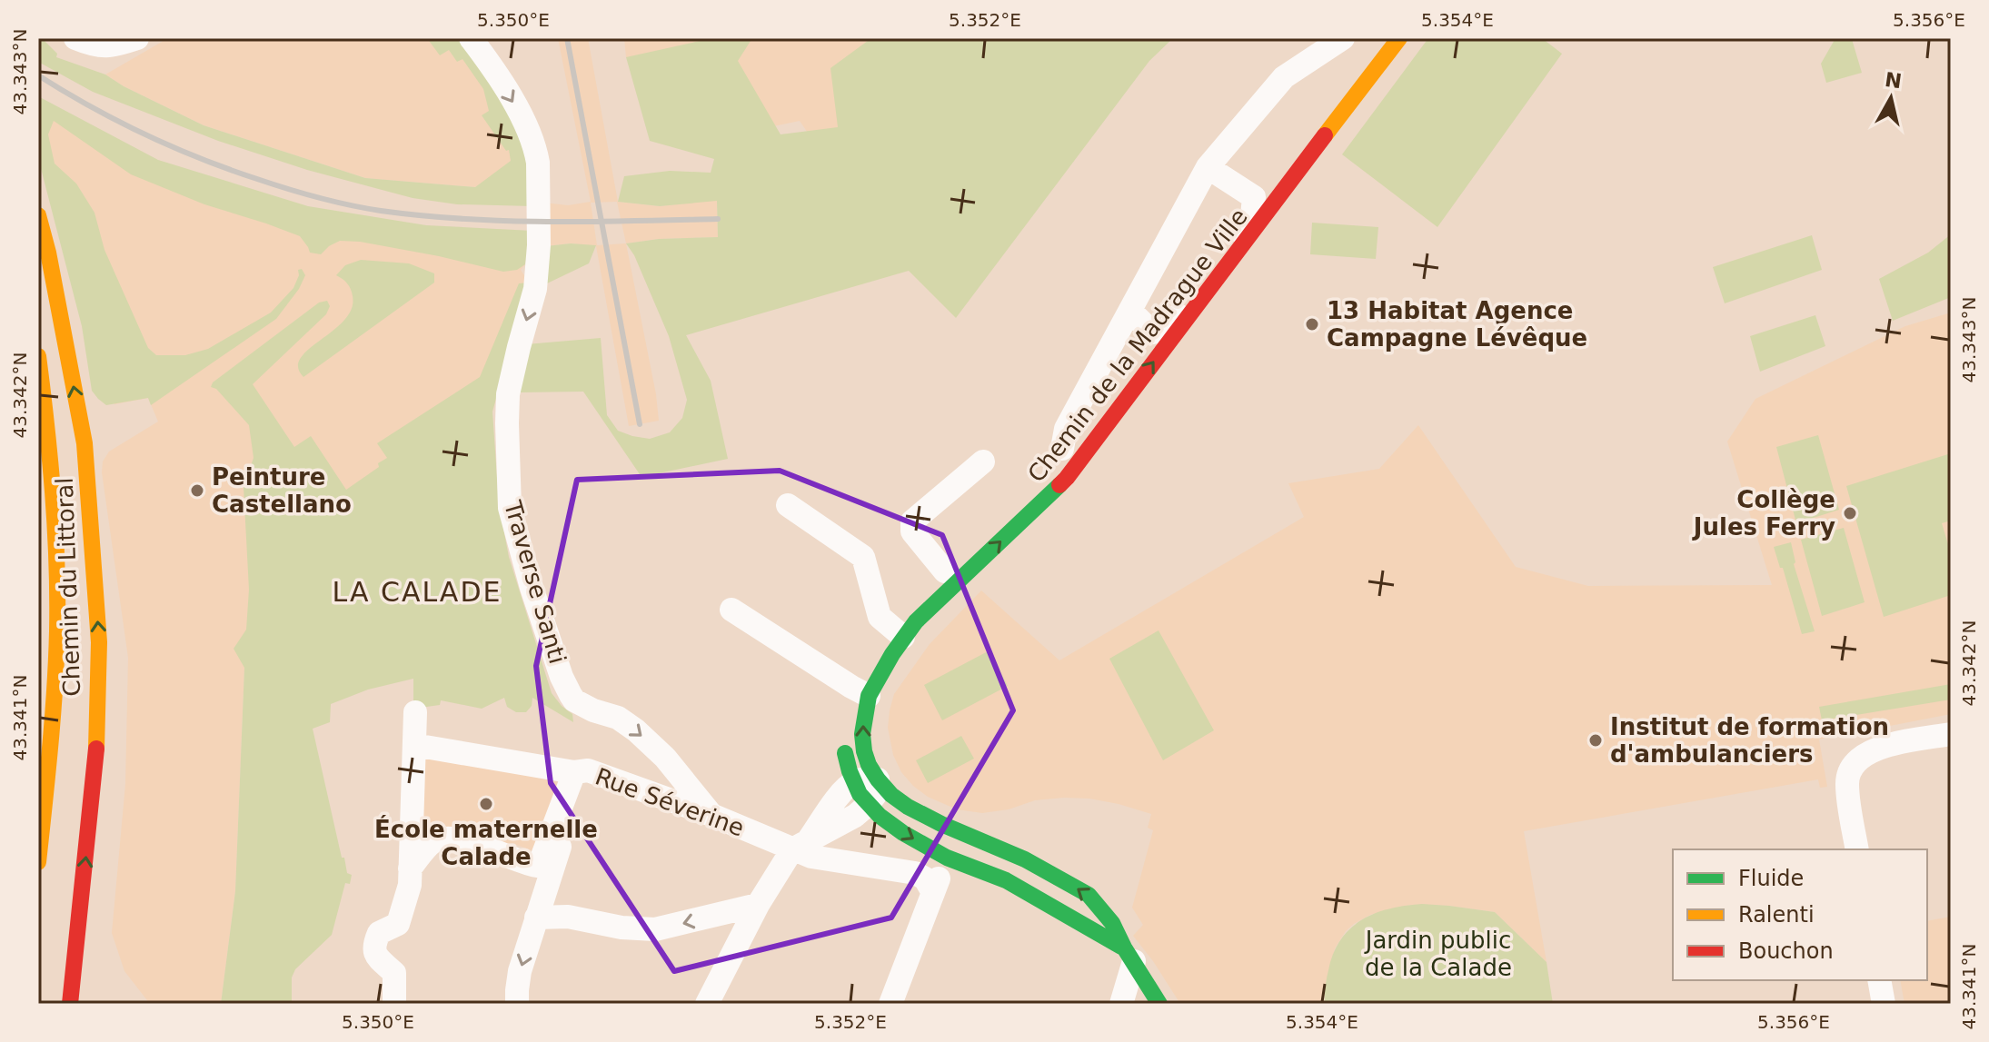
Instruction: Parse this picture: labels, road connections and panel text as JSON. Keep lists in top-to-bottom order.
{
  "streets": {
    "main road": ["Chemin de la Madrague Ville", "Chemin du Littoral"],
    "street": ["Traverse Santi", "Rue Séverine"]
  },
  "crossings": [
    ["Traverse Santi", "Rue Séverine"]
  ],
  "one_way": ["Traverse Santi"],
  "districts": ["LA CALADE"],
  "parks": ["Jardin public de la Calade"],
  "places": [
    "13 Habitat Agence Campagne Lévêque",
    "Peinture Castellano",
    "Collège Jules Ferry",
    "Institut de formation d'ambulanciers",
    "École maternelle Calade"
  ],
  "legend": ["Fluide", "Ralenti", "Bouchon"],
  "north": "top",
  "coordinates": [
    "5.350°E",
    "5.352°E",
    "5.354°E",
    "5.356°E",
    "43.343°N",
    "43.342°N",
    "43.341°N"
  ]
}
